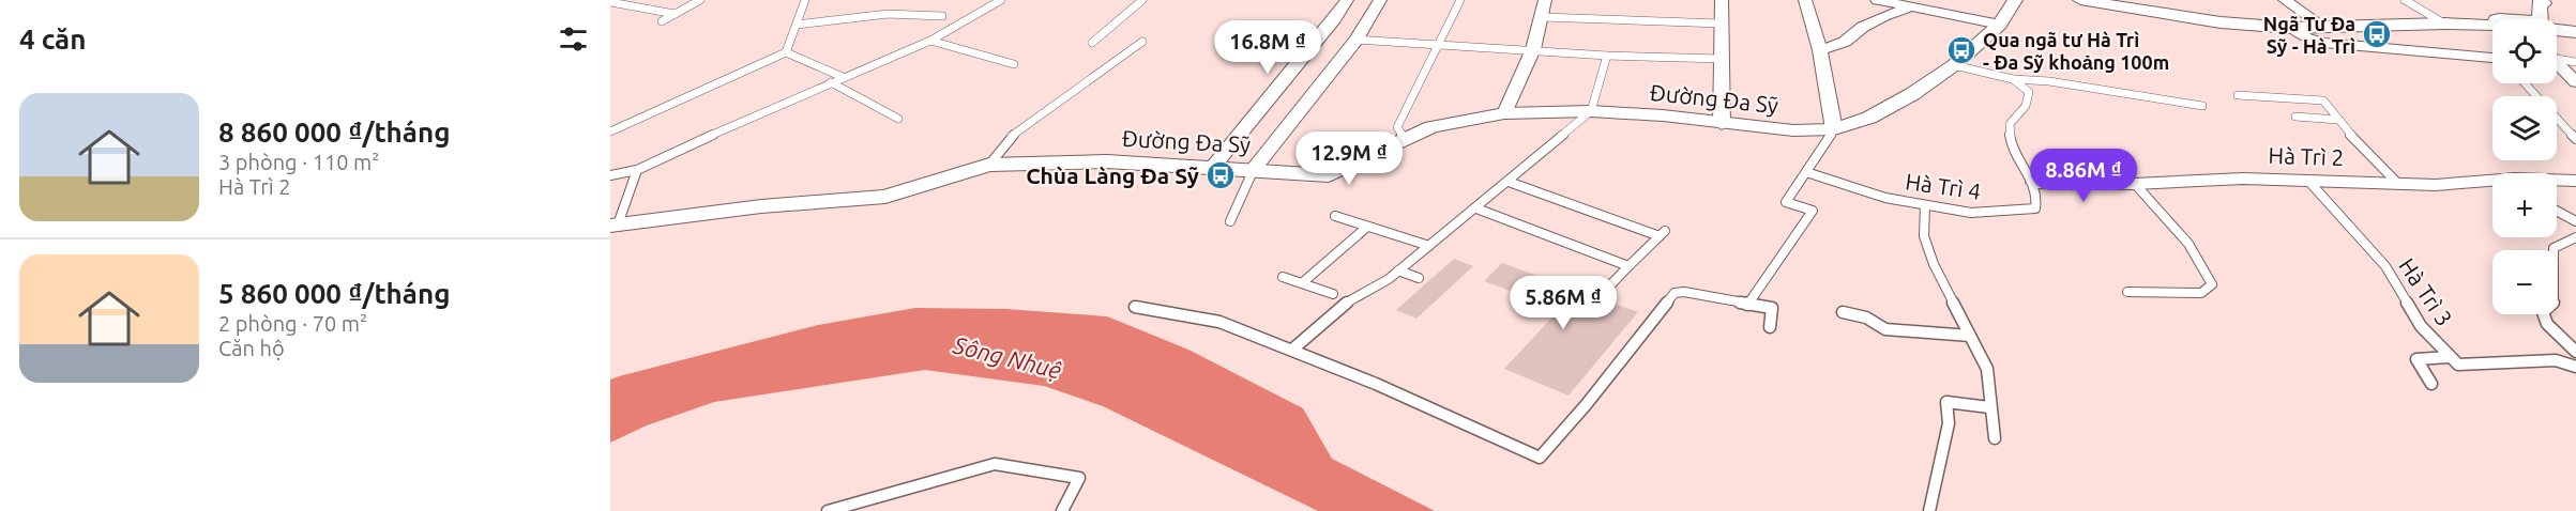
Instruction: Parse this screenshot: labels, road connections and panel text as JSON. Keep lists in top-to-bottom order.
{
  "streets": {
    "street": ["Đường Đa Sỹ", "Hà Trì 2"],
    "lane": ["Hà Trì 4", "Hà Trì 3"]
  },
  "crossings": [
    ["Hà Trì 2", "Hà Trì 4"],
    ["Hà Trì 2", "Hà Trì 3"]
  ],
  "water": ["Sông Nhuệ"],
  "places": {
    "bus stop": ["Ngã Tư Đa Sỹ - Hà Trì", "Qua ngã tư Hà Trì - Đa Sỹ khoảng 100m", "Chùa Làng Đa Sỹ"]
  },
  "page": {
    "heading": "4 căn",
    "map_buttons": ["+", "−"],
    "price": [
      "16.8M ₫",
      "12.9M ₫",
      "8.86M ₫",
      "5.86M ₫"
    ],
    "list": [
      {
        "name": "8 860 000 ₫/tháng",
        "note": "3 phòng · 110 m² · Hà Trì 2"
      },
      {
        "name": "5 860 000 ₫/tháng",
        "note": "2 phòng · 70 m² · Căn hộ"
      }
    ]
  }
}
